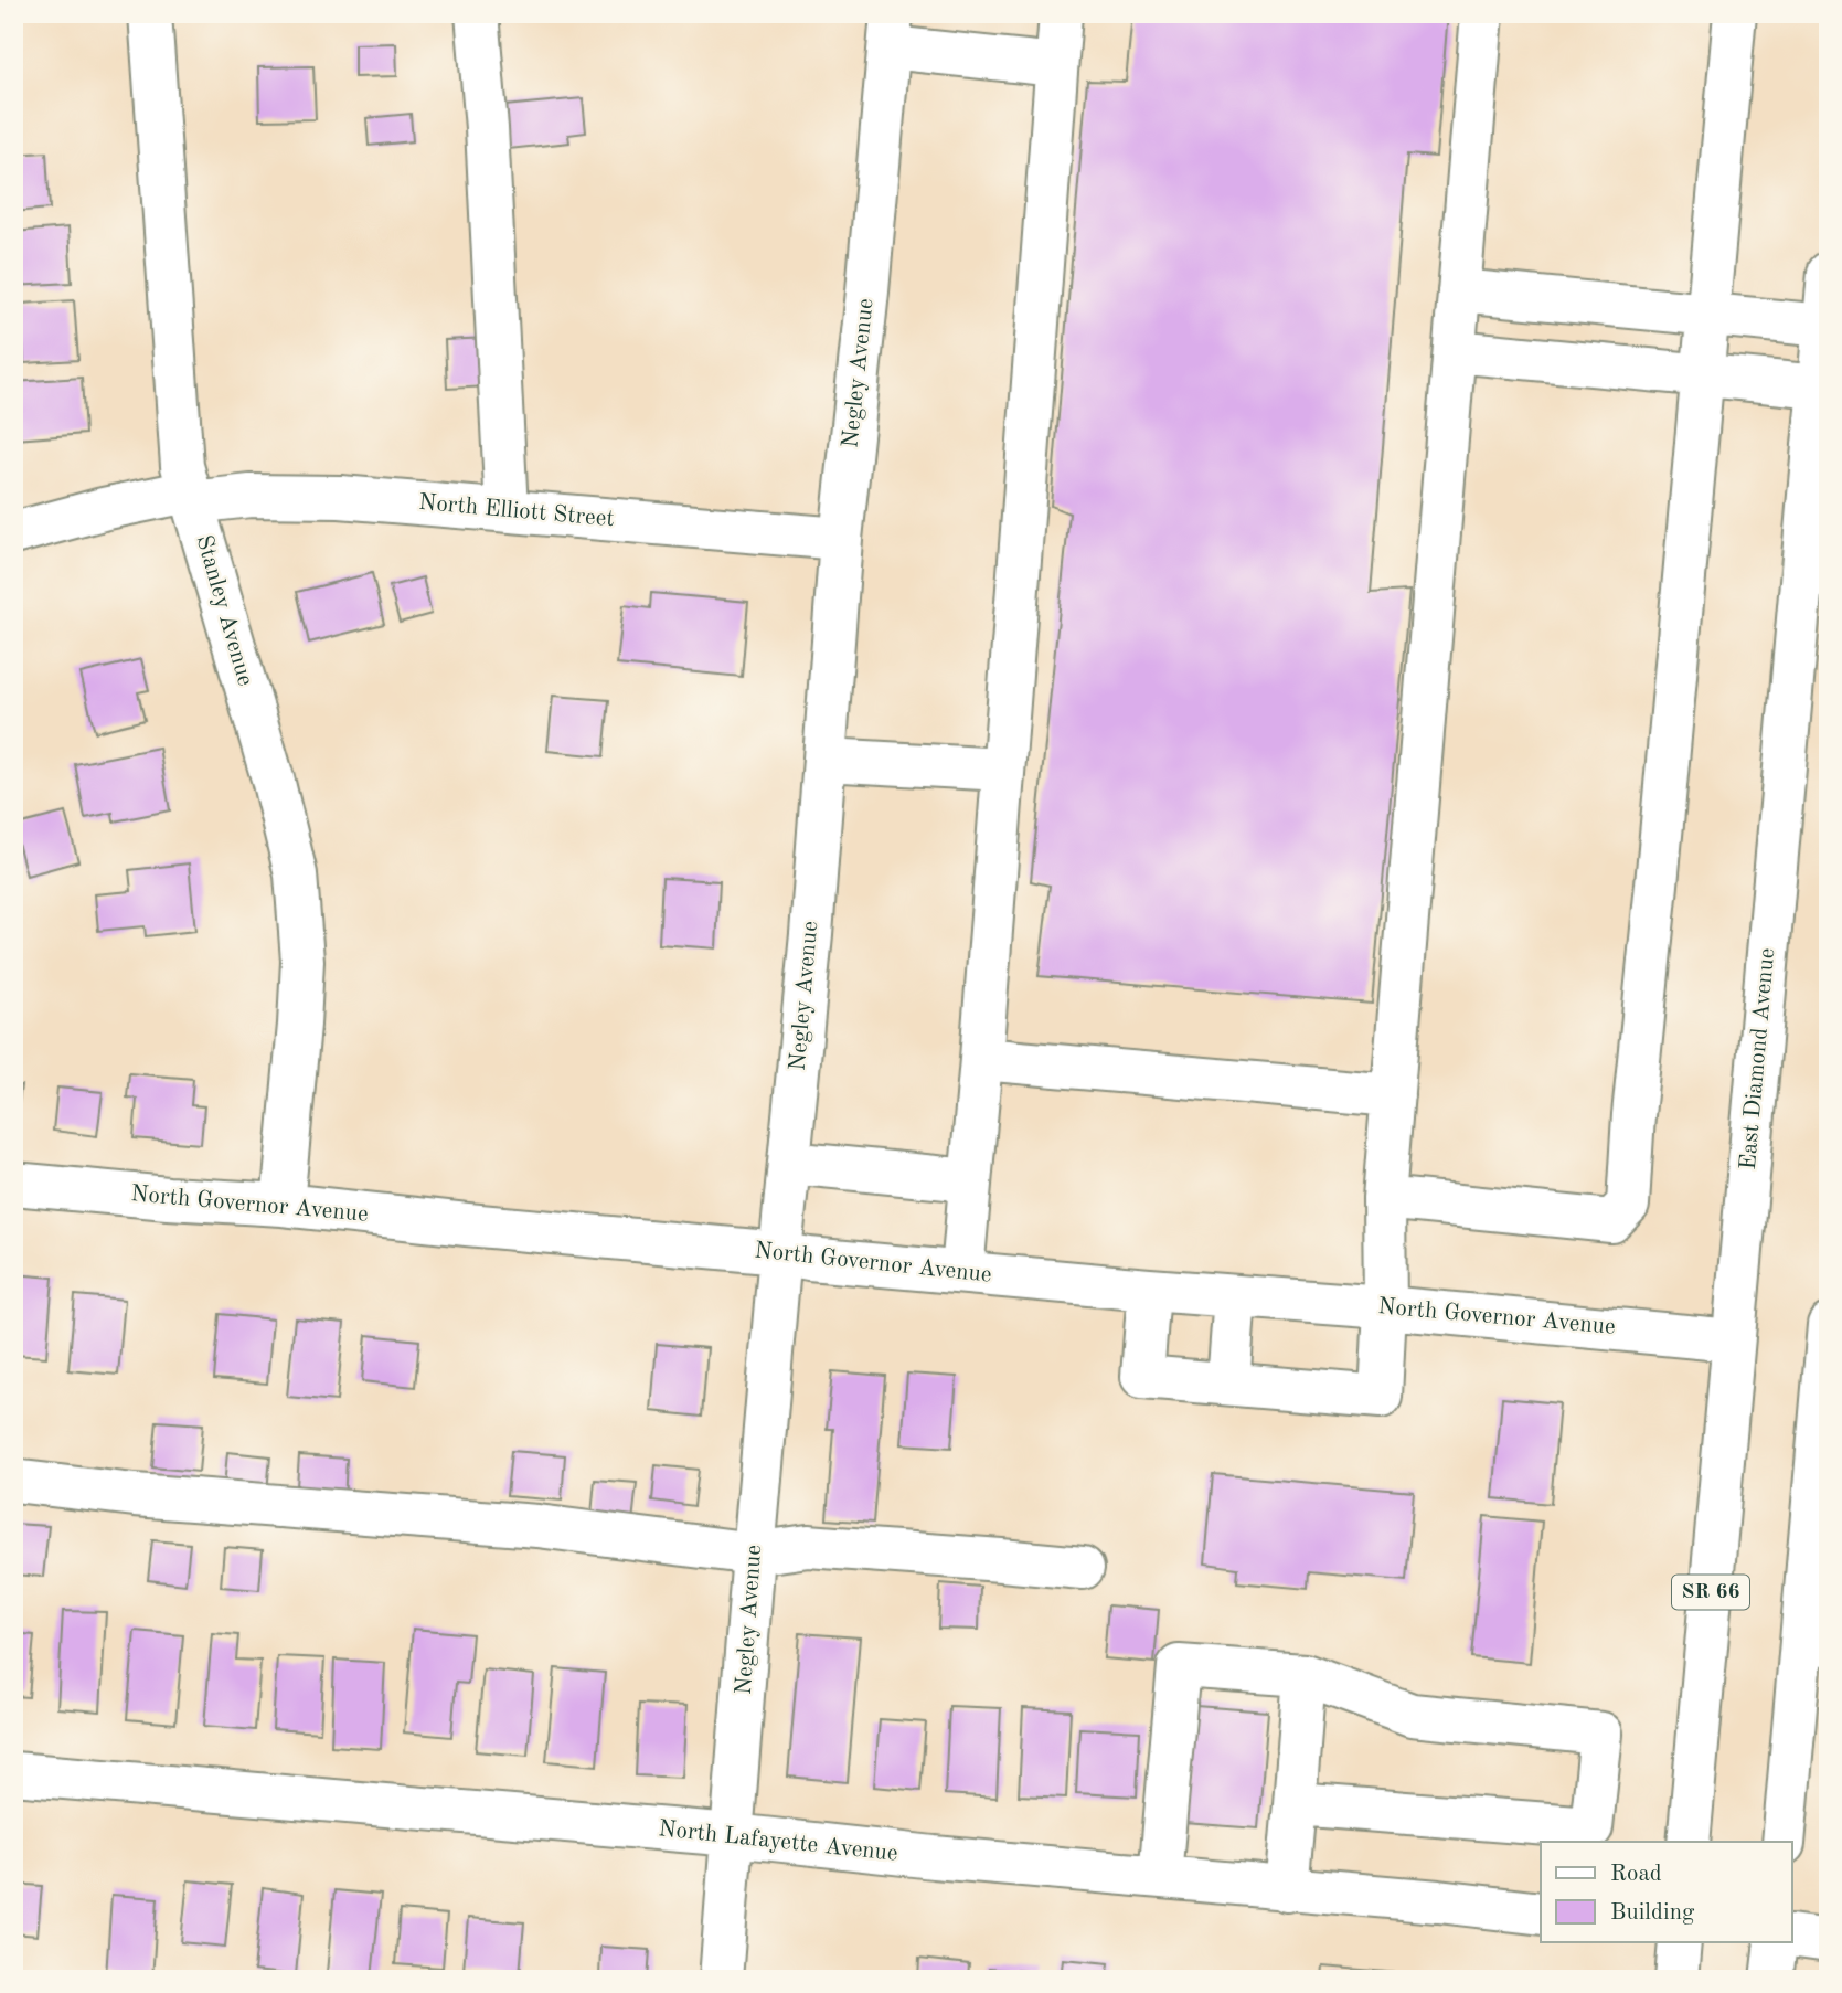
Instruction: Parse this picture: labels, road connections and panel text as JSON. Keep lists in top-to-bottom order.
{
  "streets": {
    "street": [
      "Negley Avenue",
      "North Elliott Street",
      "Stanley Avenue",
      "East Diamond Avenue",
      "North Governor Avenue",
      "SR 66",
      "North Lafayette Avenue"
    ]
  },
  "crossings": [
    ["Negley Avenue", "North Elliott Street"],
    ["Negley Avenue", "North Governor Avenue"],
    ["Negley Avenue", "North Lafayette Avenue"],
    ["North Elliott Street", "Stanley Avenue"],
    ["Stanley Avenue", "North Governor Avenue"],
    ["East Diamond Avenue", "North Governor Avenue"]
  ],
  "legend": ["Road", "Building"]
}
